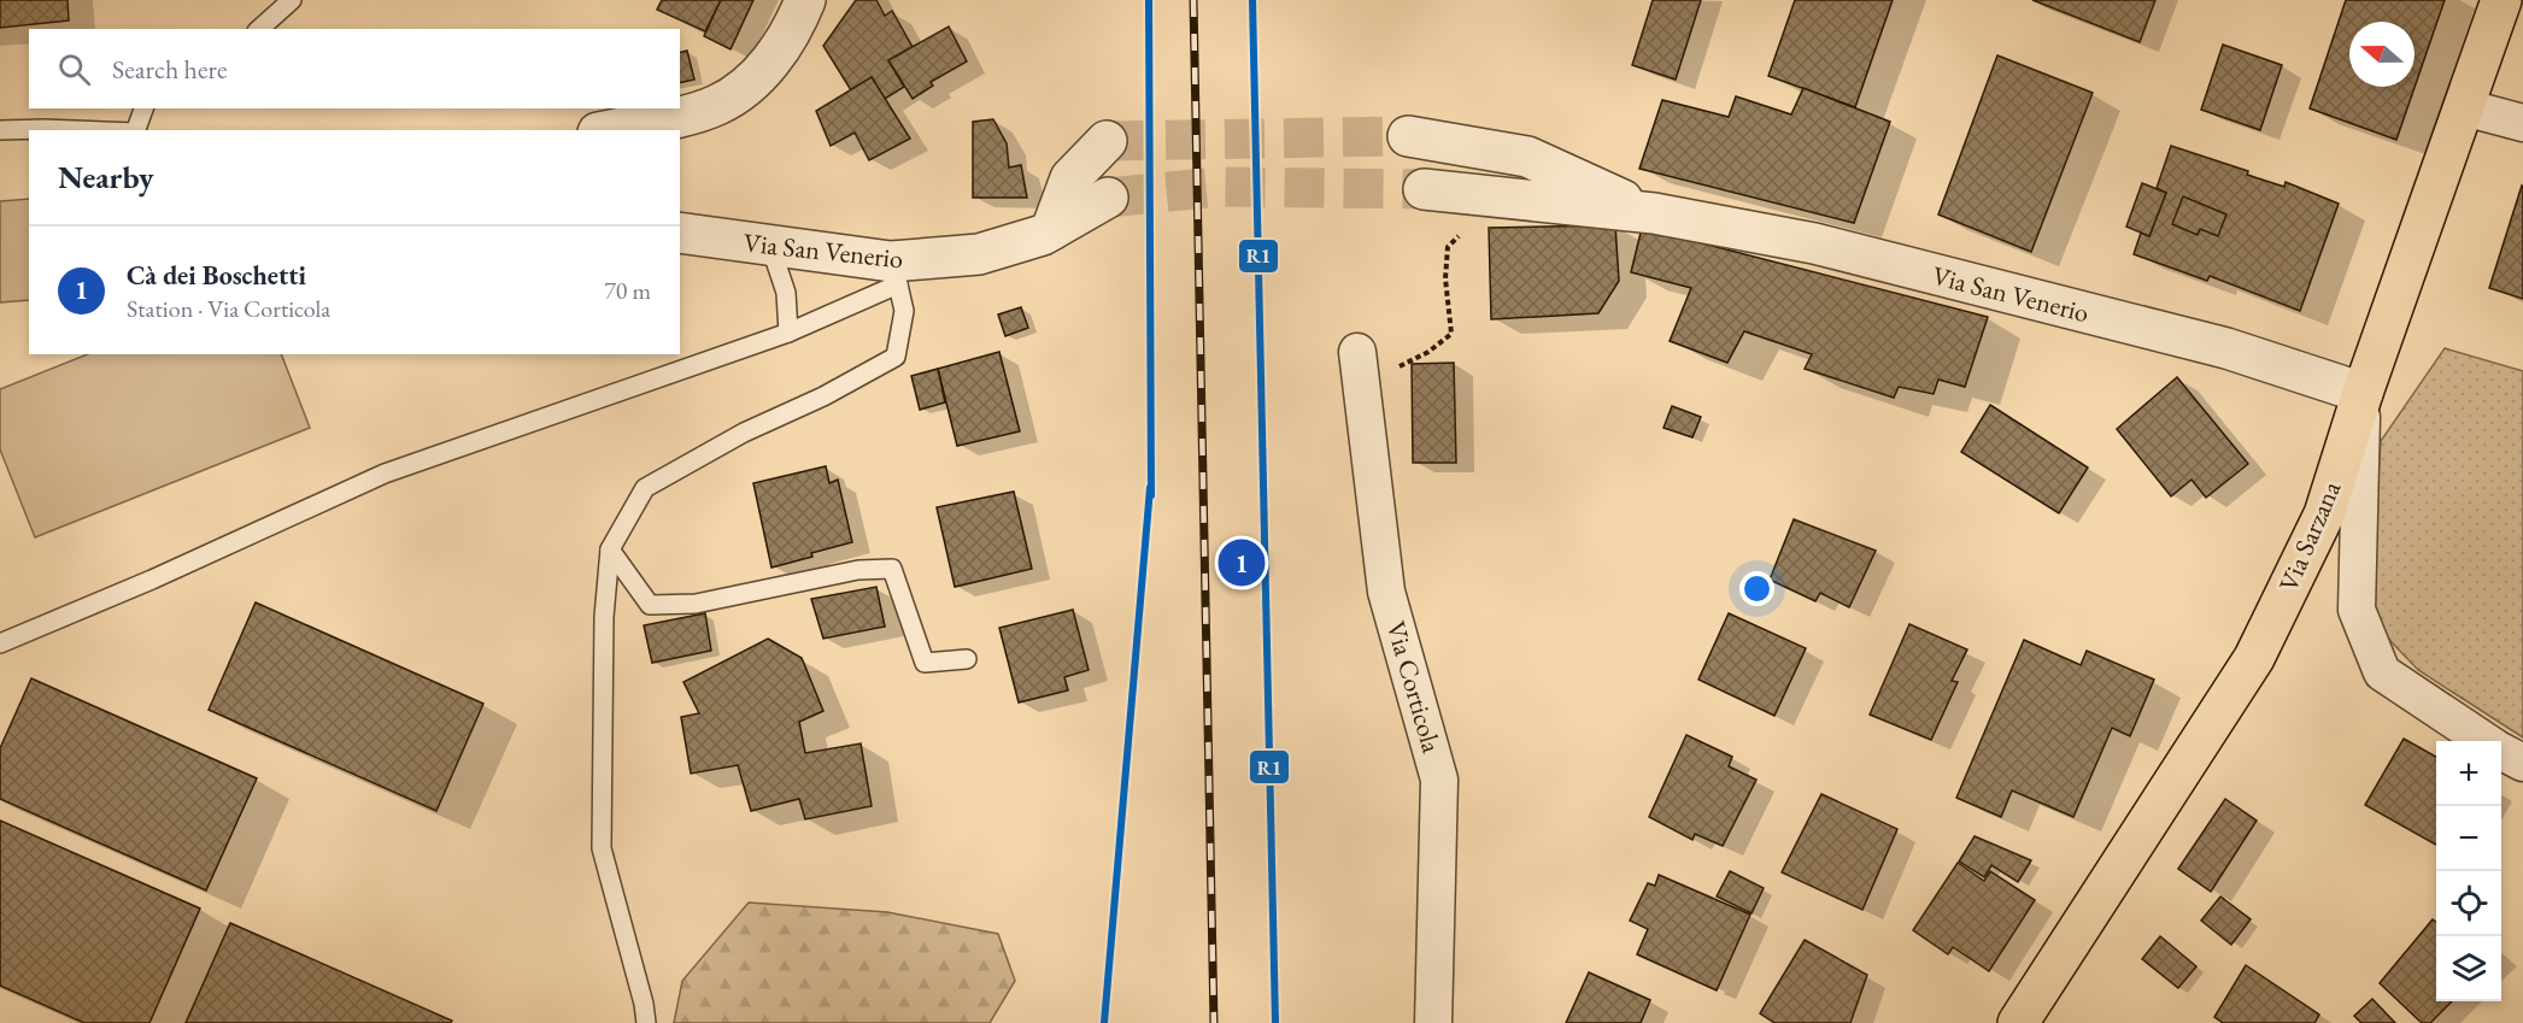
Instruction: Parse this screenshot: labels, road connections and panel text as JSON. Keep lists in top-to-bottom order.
{
  "streets": {
    "main road": ["Via Sarzana"],
    "street": ["Via San Venerio", "Via Corticola"]
  },
  "crossings": [
    ["Via San Venerio", "Via Sarzana"]
  ],
  "lines": ["transit line R1"],
  "north": "left",
  "page": {
    "search": "Search here",
    "heading": "Nearby",
    "list": [
      {
        "mark": "1",
        "name": "Cà dei Boschetti",
        "note": "Station · Via Corticola",
        "value": "70 m"
      }
    ],
    "pins": "1",
    "map_buttons": ["+", "−"]
  }
}
